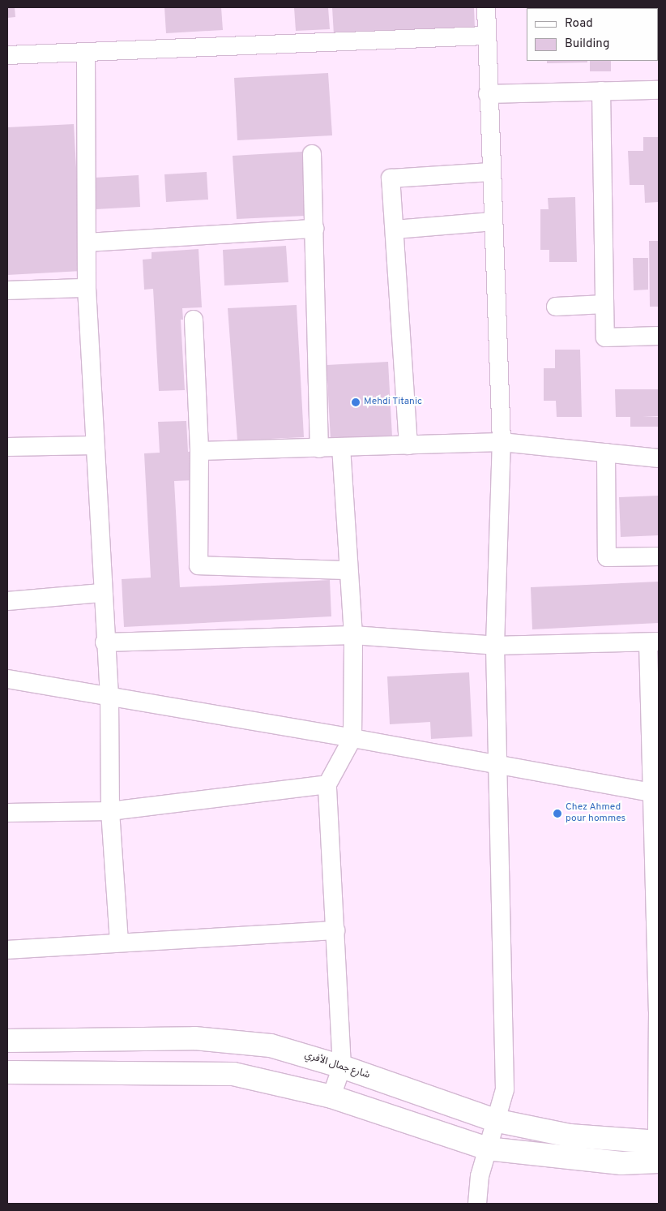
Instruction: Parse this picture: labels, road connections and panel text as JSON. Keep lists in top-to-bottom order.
{
  "streets": {
    "street": ["شارع جمال الأفري"]
  },
  "places": ["Mehdi Titanic", "Chez Ahmed pour hommes"],
  "legend": ["Road", "Building"]
}
